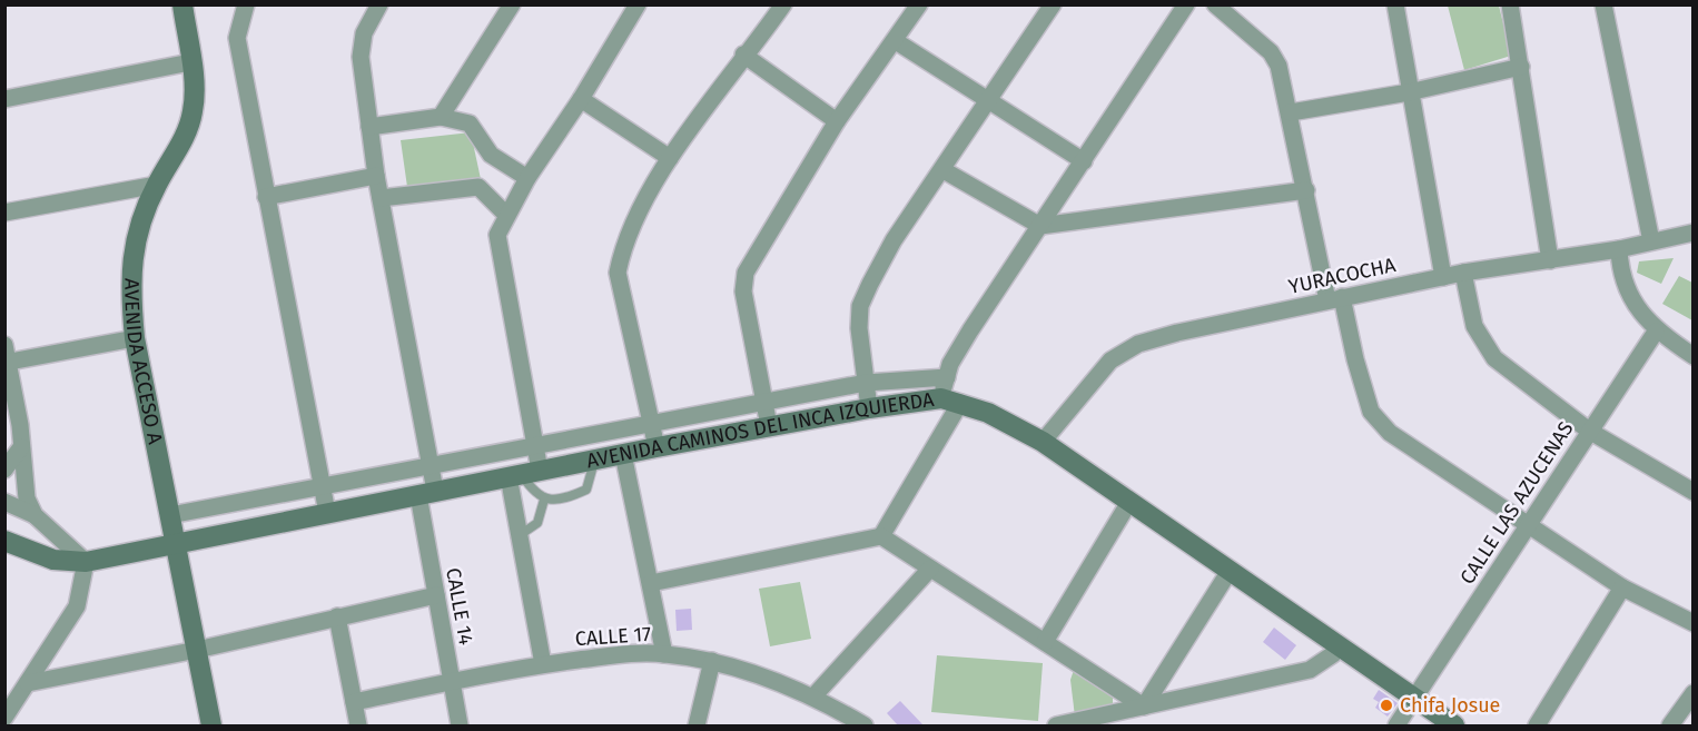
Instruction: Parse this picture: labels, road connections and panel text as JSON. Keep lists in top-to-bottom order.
{
  "streets": {
    "main road": ["AVENIDA ACCESO A", "AVENIDA CAMINOS DEL INCA IZQUIERDA"],
    "street": [
      "YURACOCHA",
      "CALLE LAS AZUCENAS",
      "CALLE 14",
      "CALLE 17"
    ]
  },
  "crossings": [
    ["YURACOCHA", "AVENIDA CAMINOS DEL INCA IZQUIERDA"],
    ["AVENIDA ACCESO A", "AVENIDA CAMINOS DEL INCA IZQUIERDA"],
    ["AVENIDA CAMINOS DEL INCA IZQUIERDA", "CALLE LAS AZUCENAS"],
    ["AVENIDA CAMINOS DEL INCA IZQUIERDA", "CALLE 14"],
    ["CALLE 14", "CALLE 17"]
  ],
  "places": ["Chifa Josue"]
}
